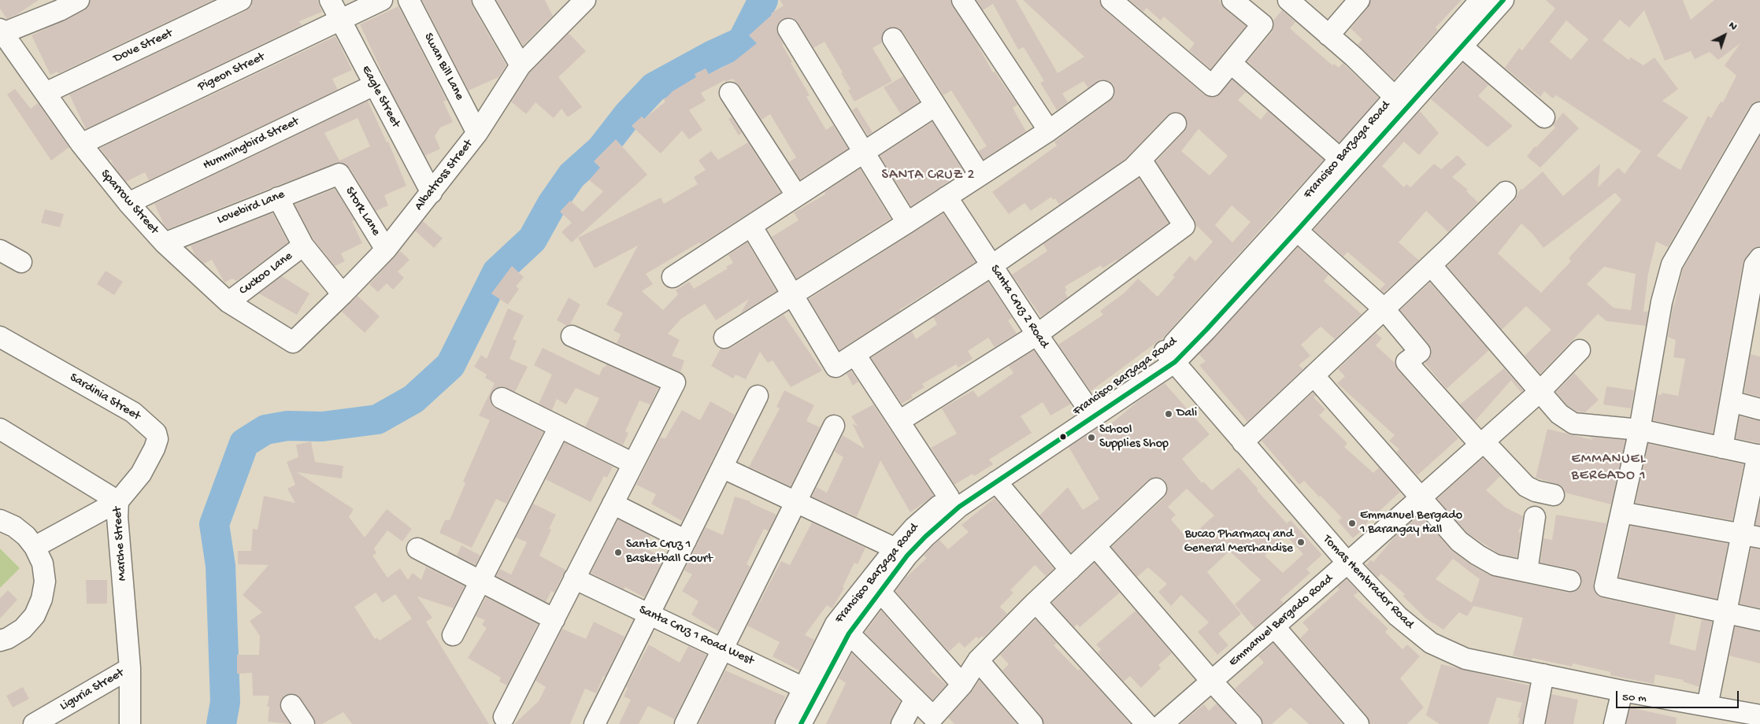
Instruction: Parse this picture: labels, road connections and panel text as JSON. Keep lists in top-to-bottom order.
{
  "streets": {
    "street": [
      "Dove Street",
      "Swan Bill Lane",
      "Pigeon Street",
      "Eagle Street",
      "Hummingbird Street",
      "Francisco Barzaga Road",
      "Albatross Street",
      "Sparrow Street",
      "Lovebird Lane",
      "Stork Lane",
      "Cuckoo Lane",
      "Santa Cruz 2 Road",
      "Sardinia Street",
      "Marche Street",
      "Tomas Hembrador Road",
      "Emmanuel Bergado Road",
      "Santa Cruz 1 Road West",
      "Liguria Street"
    ]
  },
  "crossings": [
    ["Dove Street", "Sparrow Street"],
    ["Swan Bill Lane", "Albatross Street"],
    ["Pigeon Street", "Eagle Street"],
    ["Pigeon Street", "Sparrow Street"],
    ["Eagle Street", "Hummingbird Street"],
    ["Eagle Street", "Albatross Street"],
    ["Hummingbird Street", "Sparrow Street"],
    ["Francisco Barzaga Road", "Santa Cruz 2 Road"],
    ["Francisco Barzaga Road", "Tomas Hembrador Road"],
    ["Francisco Barzaga Road", "Santa Cruz 1 Road West"],
    ["Albatross Street", "Sparrow Street"],
    ["Albatross Street", "Stork Lane"],
    ["Sparrow Street", "Lovebird Lane"],
    ["Sparrow Street", "Cuckoo Lane"],
    ["Lovebird Lane", "Stork Lane"],
    ["Sardinia Street", "Marche Street"],
    ["Marche Street", "Liguria Street"],
    ["Tomas Hembrador Road", "Emmanuel Bergado Road"]
  ],
  "districts": ["SANTA CRUZ 2", "EMMANUEL BERGADO 1"],
  "places": [
    "Dali",
    "School Supplies Shop",
    "Emmanuel Bergado 1 Barangay Hall",
    "Bucao Pharmacy and General Merchandise",
    "Santa Cruz 1 Basketball Court"
  ],
  "scale_bar": "50 m",
  "north": "top right"
}
